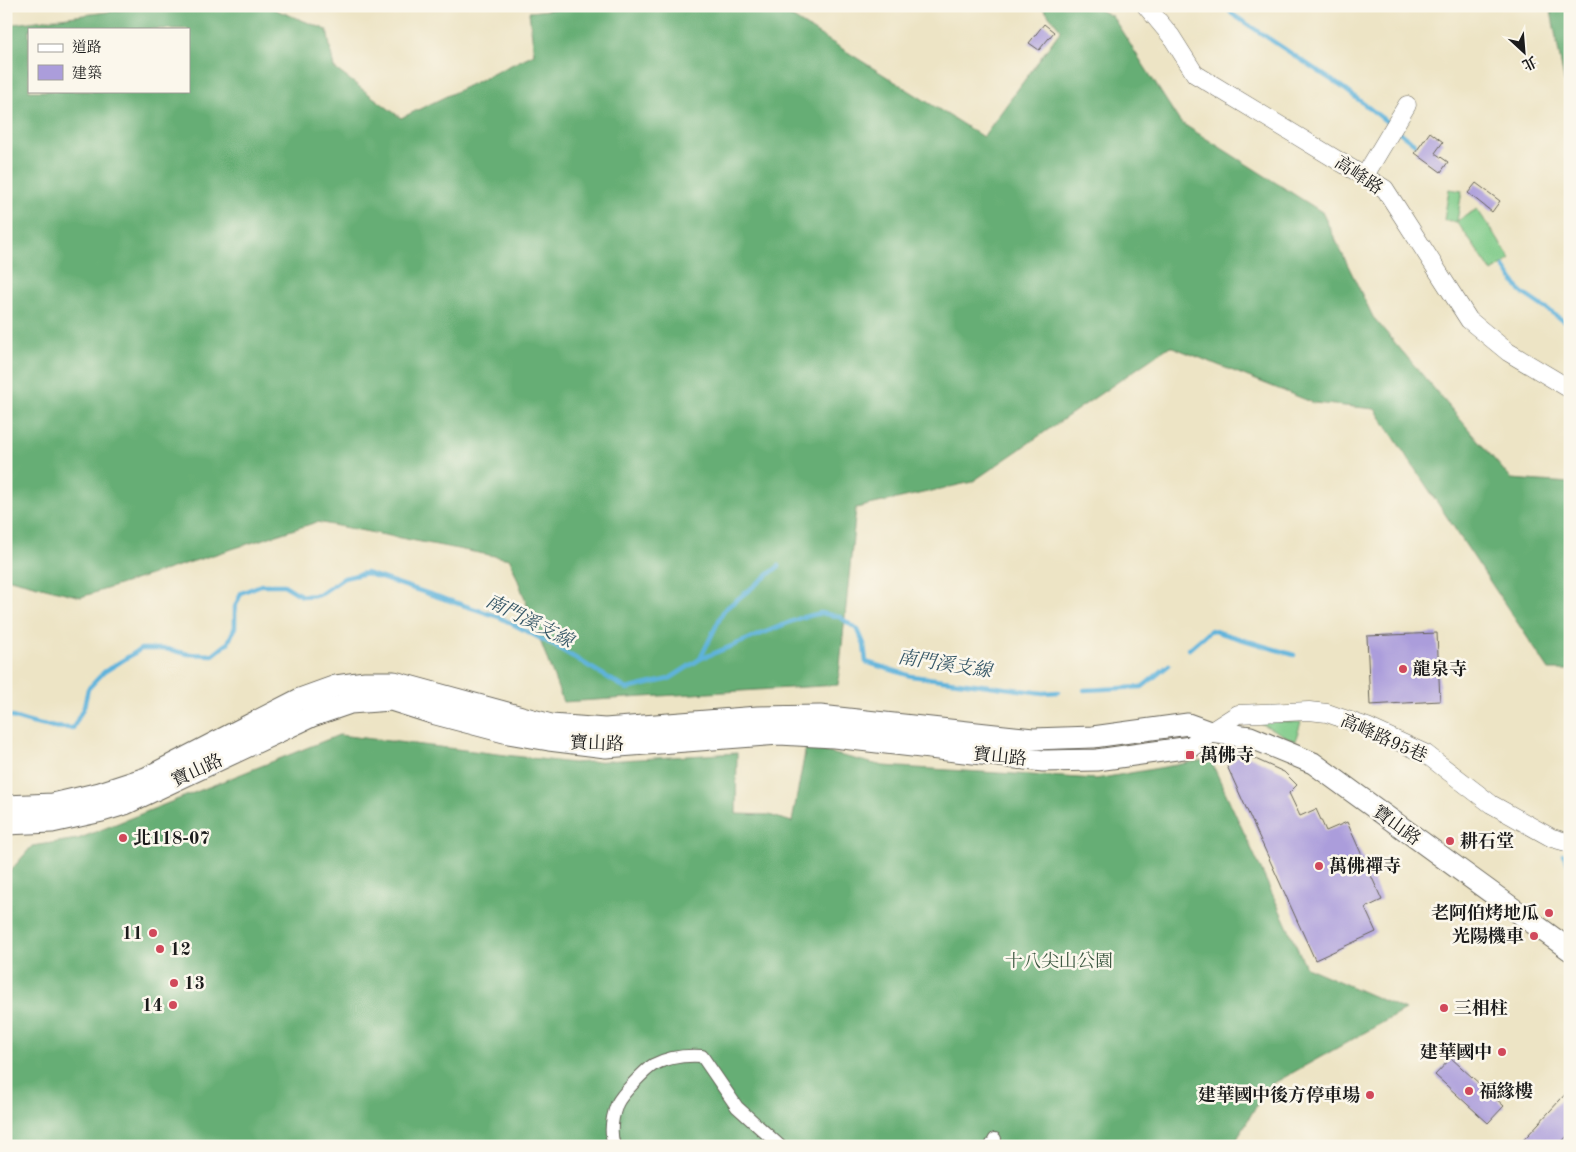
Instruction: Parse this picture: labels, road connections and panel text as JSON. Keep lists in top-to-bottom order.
{
  "streets": {
    "street": ["高峰路", "高峰路95巷", "寶山路"]
  },
  "crossings": [
    ["高峰路95巷", "寶山路"]
  ],
  "water": ["南門溪支線"],
  "parks": ["十八尖山公園"],
  "places": {
    "other": [
      "龍泉寺",
      "北118-07",
      "耕石堂",
      "萬佛禪寺",
      "老阿伯烤地瓜",
      "11",
      "光陽機車",
      "12",
      "13",
      "14",
      "三相柱",
      "建華國中",
      "福緣樓",
      "建華國中後方停車場"
    ],
    "transit": ["萬佛寺"]
  },
  "legend": ["道路", "建築"],
  "north": "bottom right"
}
